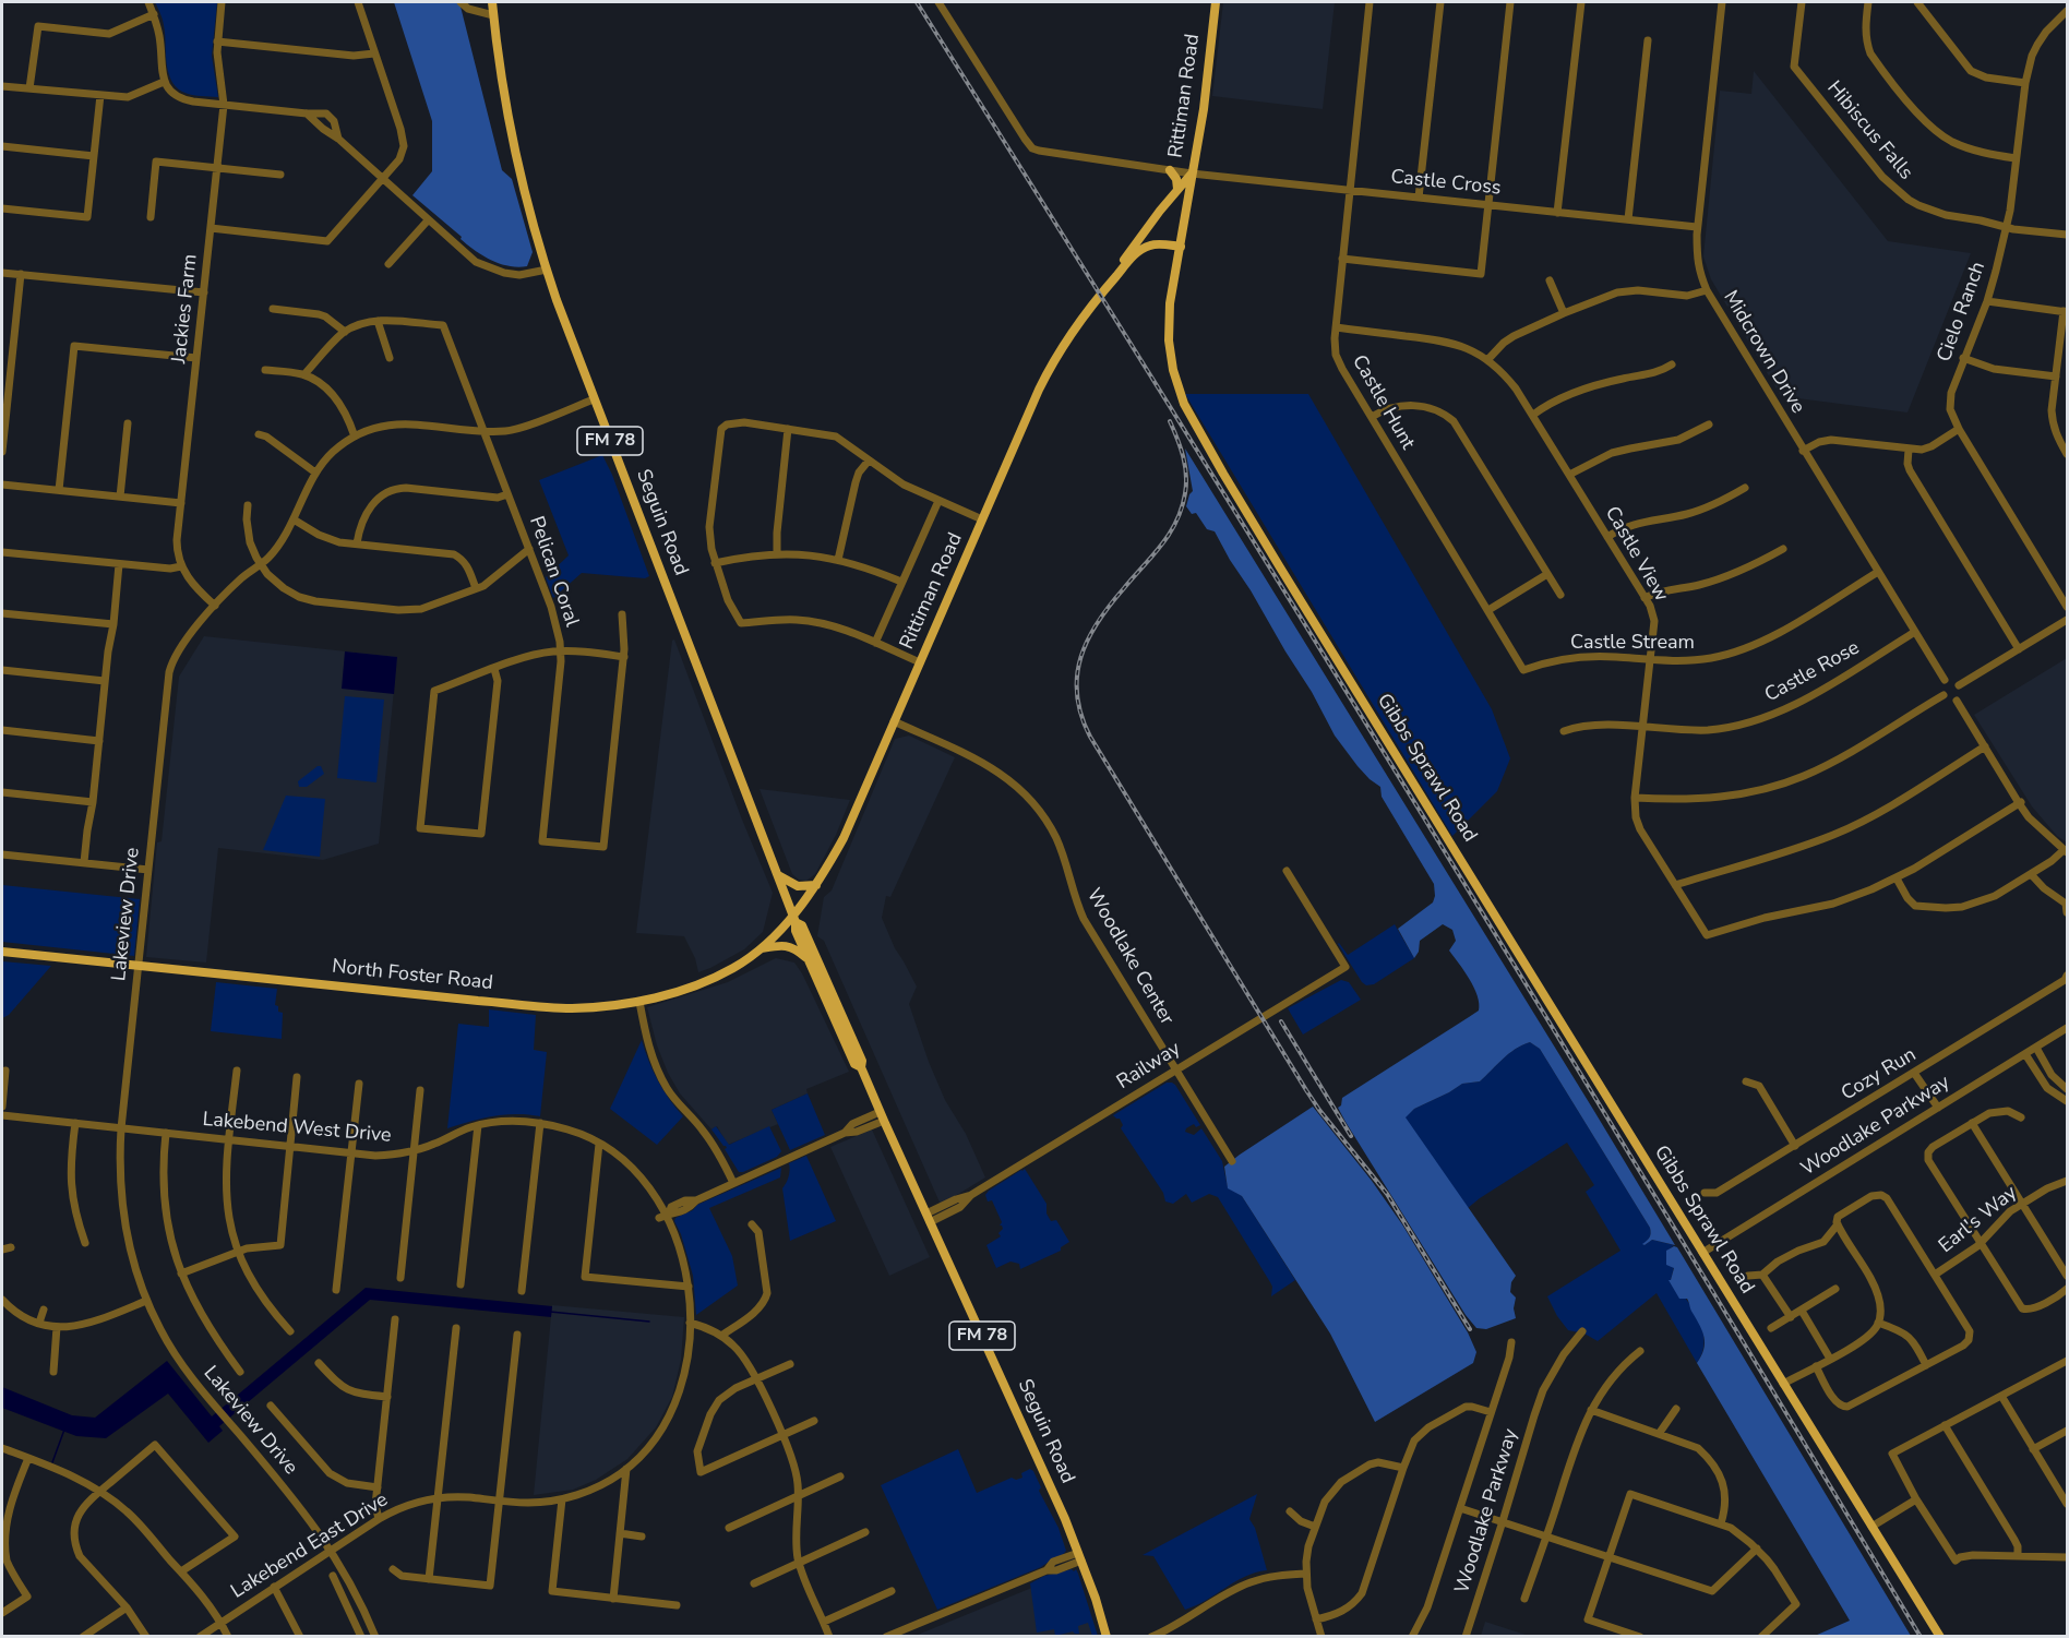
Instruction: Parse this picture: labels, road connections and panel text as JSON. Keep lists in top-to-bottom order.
{
  "streets": {
    "main road": [
      "Rittiman Road",
      "FM 78",
      "Seguin Road",
      "Gibbs Sprawl Road",
      "North Foster Road"
    ],
    "street": [
      "Hibiscus Falls",
      "Castle Cross",
      "Jackies Farm",
      "Cielo Ranch",
      "Midcrown Drive",
      "Castle Hunt",
      "Castle View",
      "Pelican Coral",
      "Castle Stream",
      "Castle Rose",
      "Lakeview Drive",
      "Woodlake Center",
      "Railway",
      "Cozy Run",
      "Woodlake Parkway",
      "Lakebend West Drive",
      "Earl's Way",
      "Lakebend East Drive"
    ]
  },
  "crossings": [
    ["Rittiman Road", "Castle Cross"],
    ["Rittiman Road", "Seguin Road"],
    ["Rittiman Road", "Gibbs Sprawl Road"],
    ["Rittiman Road", "Woodlake Center"],
    ["Rittiman Road", "North Foster Road"],
    ["Hibiscus Falls", "Cielo Ranch"],
    ["Castle Cross", "Midcrown Drive"],
    ["Castle Cross", "Castle Hunt"],
    ["Castle Cross", "Gibbs Sprawl Road"],
    ["Jackies Farm", "Lakeview Drive"],
    ["Midcrown Drive", "Castle Stream"],
    ["Midcrown Drive", "Castle Rose"],
    ["Castle Hunt", "Castle View"],
    ["Castle Hunt", "Castle Stream"],
    ["Seguin Road", "Lakeview Drive"],
    ["Seguin Road", "North Foster Road"],
    ["Seguin Road", "Railway"],
    ["Castle View", "Castle Stream"],
    ["Castle View", "Castle Rose"],
    ["Pelican Coral", "Lakeview Drive"],
    ["Gibbs Sprawl Road", "Woodlake Parkway"],
    ["Lakeview Drive", "North Foster Road"],
    ["Lakeview Drive", "Lakebend West Drive"],
    ["Lakeview Drive", "Lakebend East Drive"],
    ["Woodlake Center", "Railway"],
    ["Lakebend West Drive", "Lakebend East Drive"]
  ]
}
